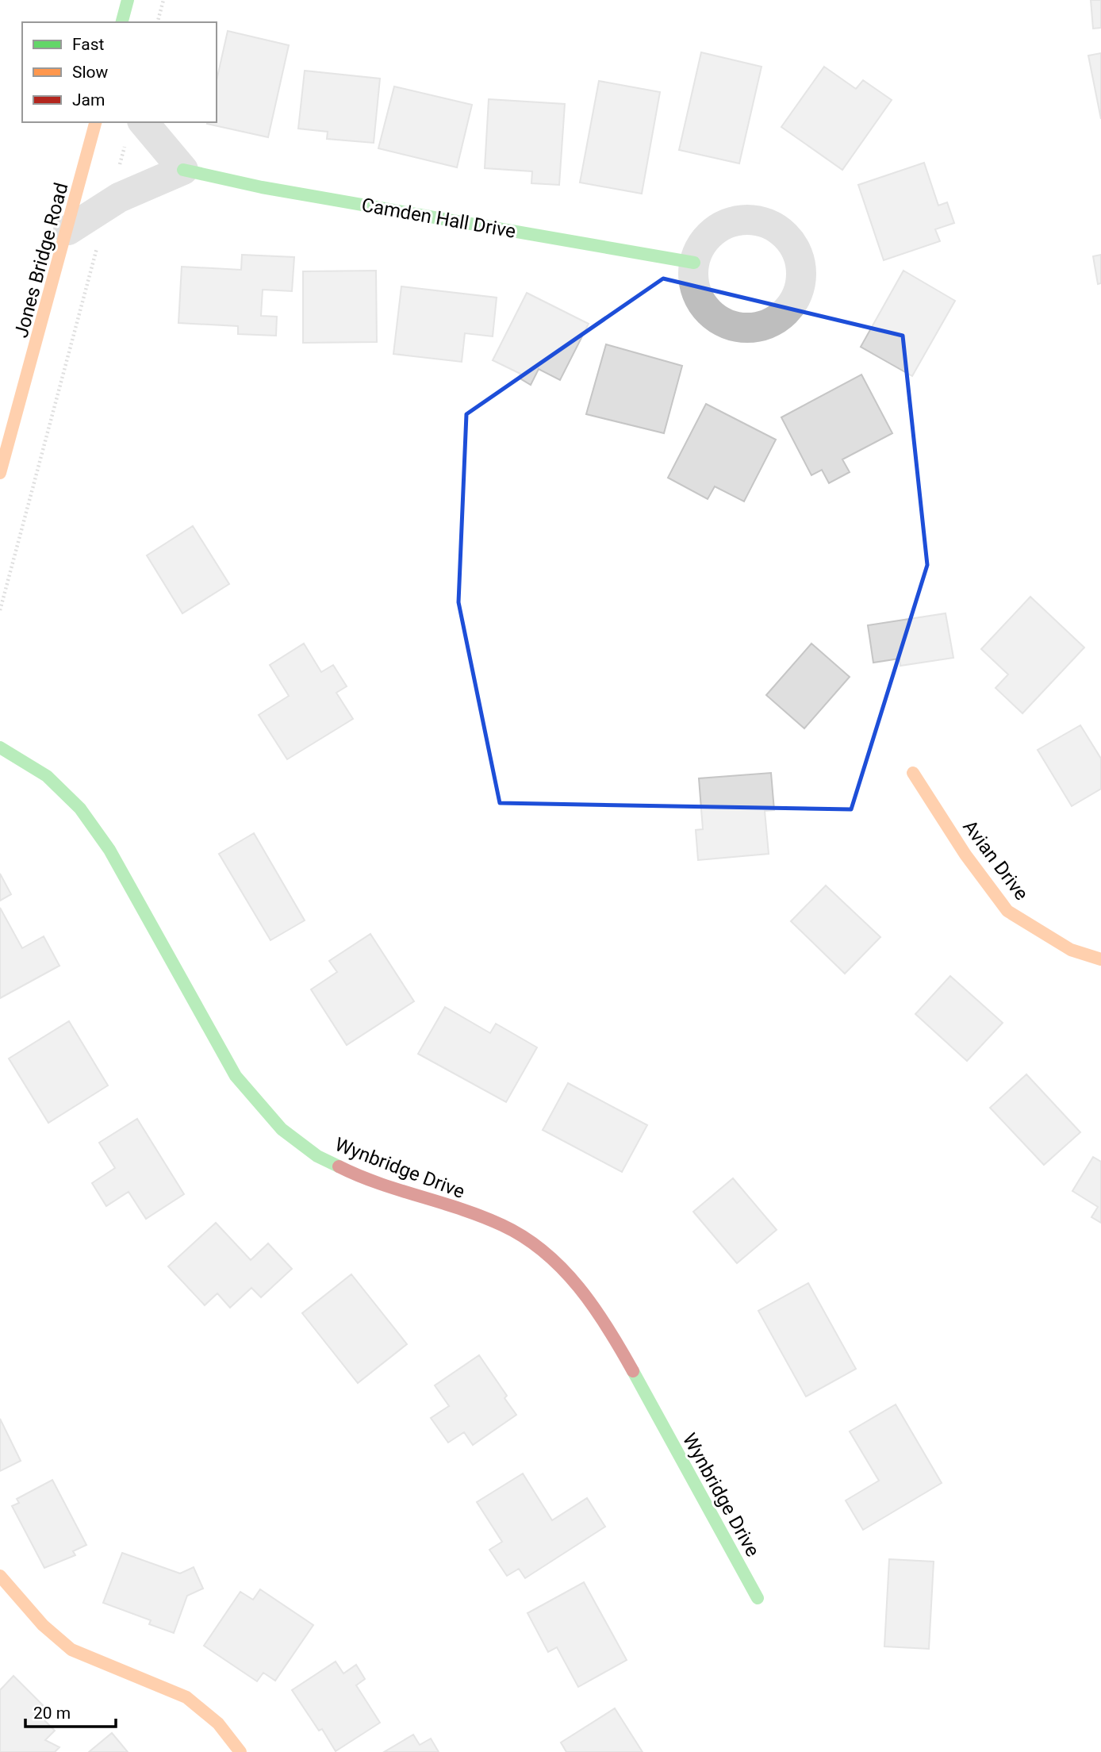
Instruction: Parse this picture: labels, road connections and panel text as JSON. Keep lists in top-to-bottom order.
{
  "streets": {
    "street": [
      "Camden Hall Drive",
      "Jones Bridge Road",
      "Avian Drive",
      "Wynbridge Drive"
    ]
  },
  "legend": ["Fast", "Slow", "Jam"],
  "scale_bar": "20 m"
}
